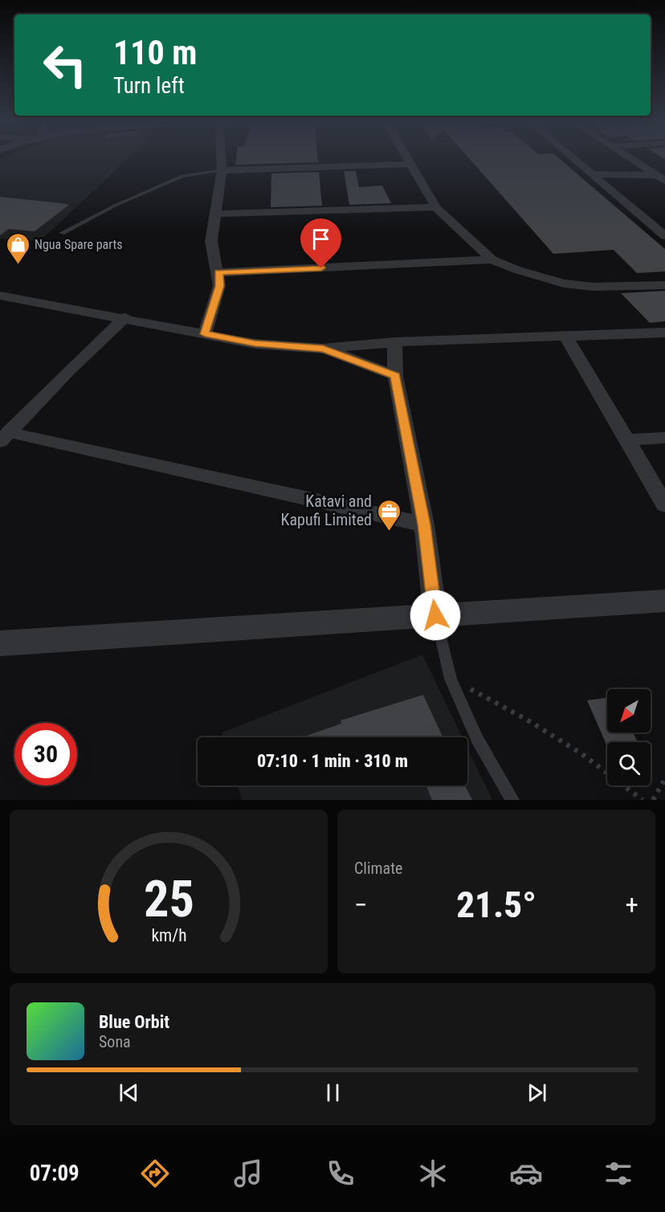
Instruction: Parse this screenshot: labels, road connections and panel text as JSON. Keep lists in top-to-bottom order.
{
  "places": {
    "shop": ["Ngua Spare parts"],
    "office": ["Katavi and Kapufi Limited"]
  },
  "north": "bottom left",
  "page": {
    "turn": ["110 m", "Turn left"],
    "limit": "30",
    "trip": "07:10 · 1 min · 310 m",
    "tile": "Climate",
    "heat": ["−", "21.5°", "+"],
    "song": ["Blue Orbit", "Sona"],
    "tabs": "07:09",
    "gauge": ["25", "km/h"]
  }
}
